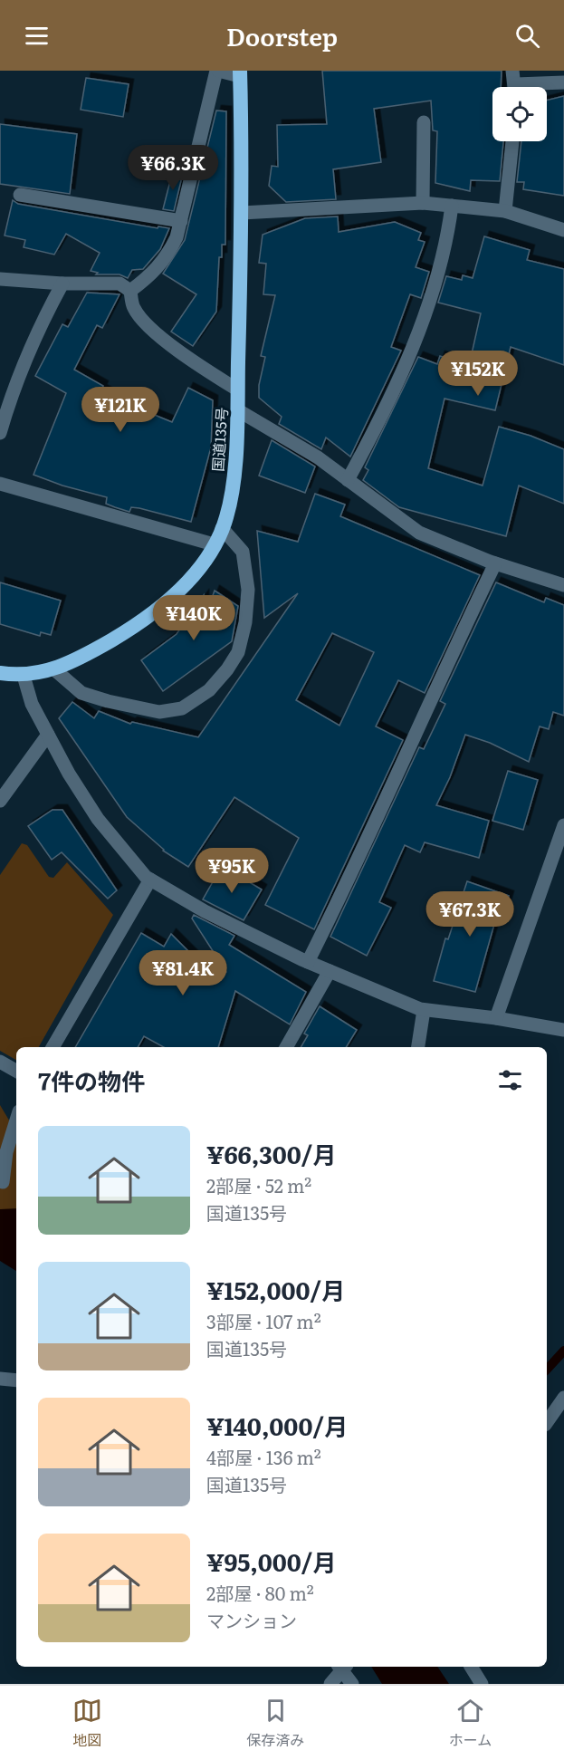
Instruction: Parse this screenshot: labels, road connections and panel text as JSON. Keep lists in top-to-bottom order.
{
  "streets": {
    "highway": ["国道135号"]
  },
  "page": {
    "header": "Doorstep",
    "price": [
      "¥66.3K",
      "¥152K",
      "¥121K",
      "¥140K",
      "¥95K",
      "¥67.3K",
      "¥81.4K"
    ],
    "heading": "7件の物件",
    "list": [
      {
        "name": "¥66,300/月",
        "note": "2部屋 · 52 m² · 国道135号"
      },
      {
        "name": "¥152,000/月",
        "note": "3部屋 · 107 m² · 国道135号"
      },
      {
        "name": "¥140,000/月",
        "note": "4部屋 · 136 m² · 国道135号"
      },
      {
        "name": "¥95,000/月",
        "note": "2部屋 · 80 m² · マンション"
      }
    ],
    "tabs": ["地図", "保存済み", "ホーム"]
  }
}
